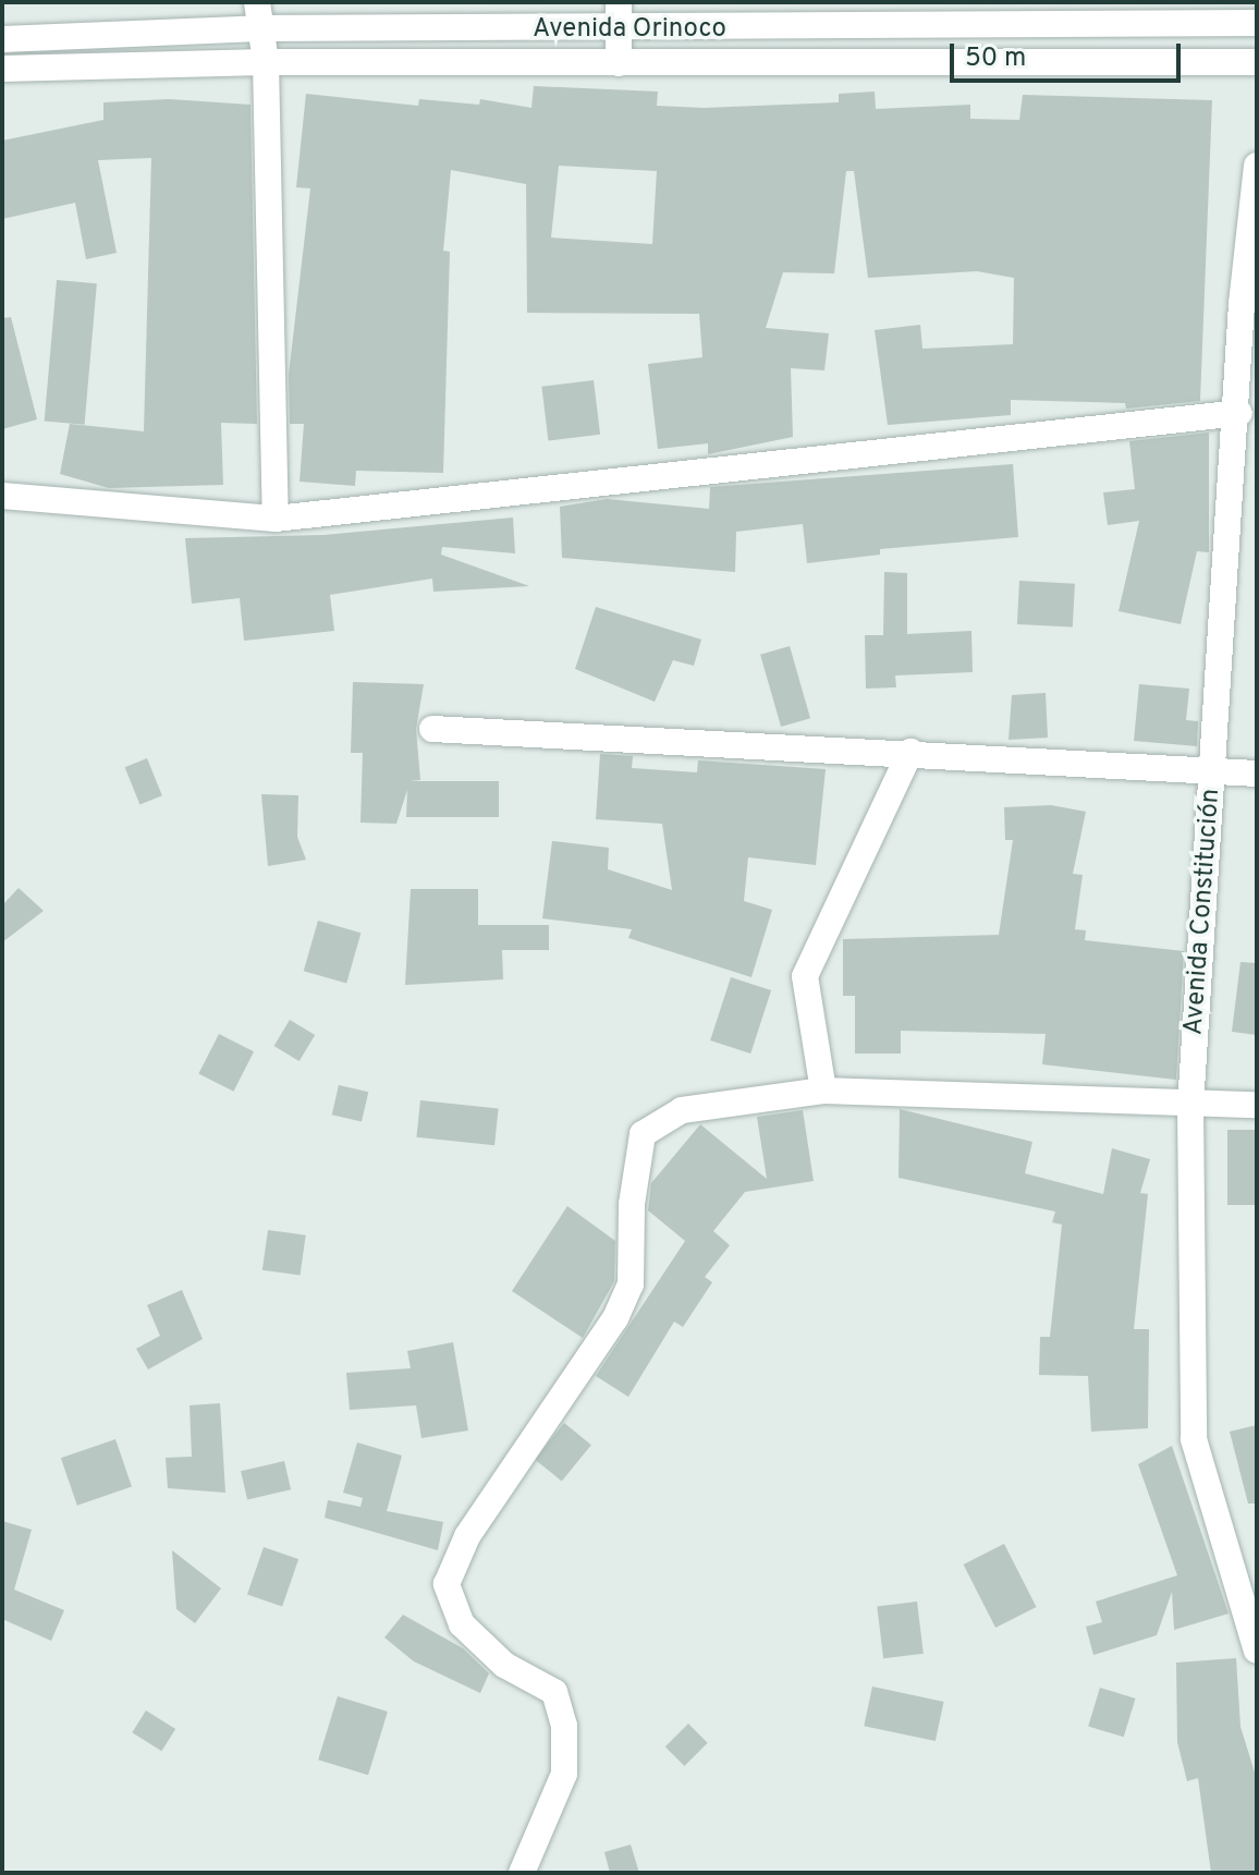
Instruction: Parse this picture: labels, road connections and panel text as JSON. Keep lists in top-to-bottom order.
{
  "streets": {
    "street": ["Avenida Orinoco", "Avenida Constitución"]
  },
  "scale_bar": "50 m"
}
